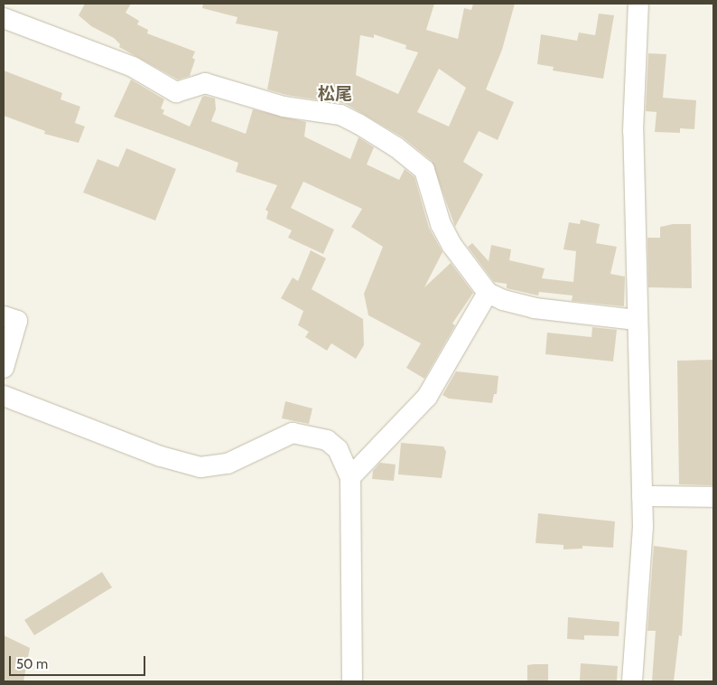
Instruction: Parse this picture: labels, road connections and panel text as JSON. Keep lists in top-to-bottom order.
{
  "districts": ["松尾"],
  "scale_bar": "50 m"
}
